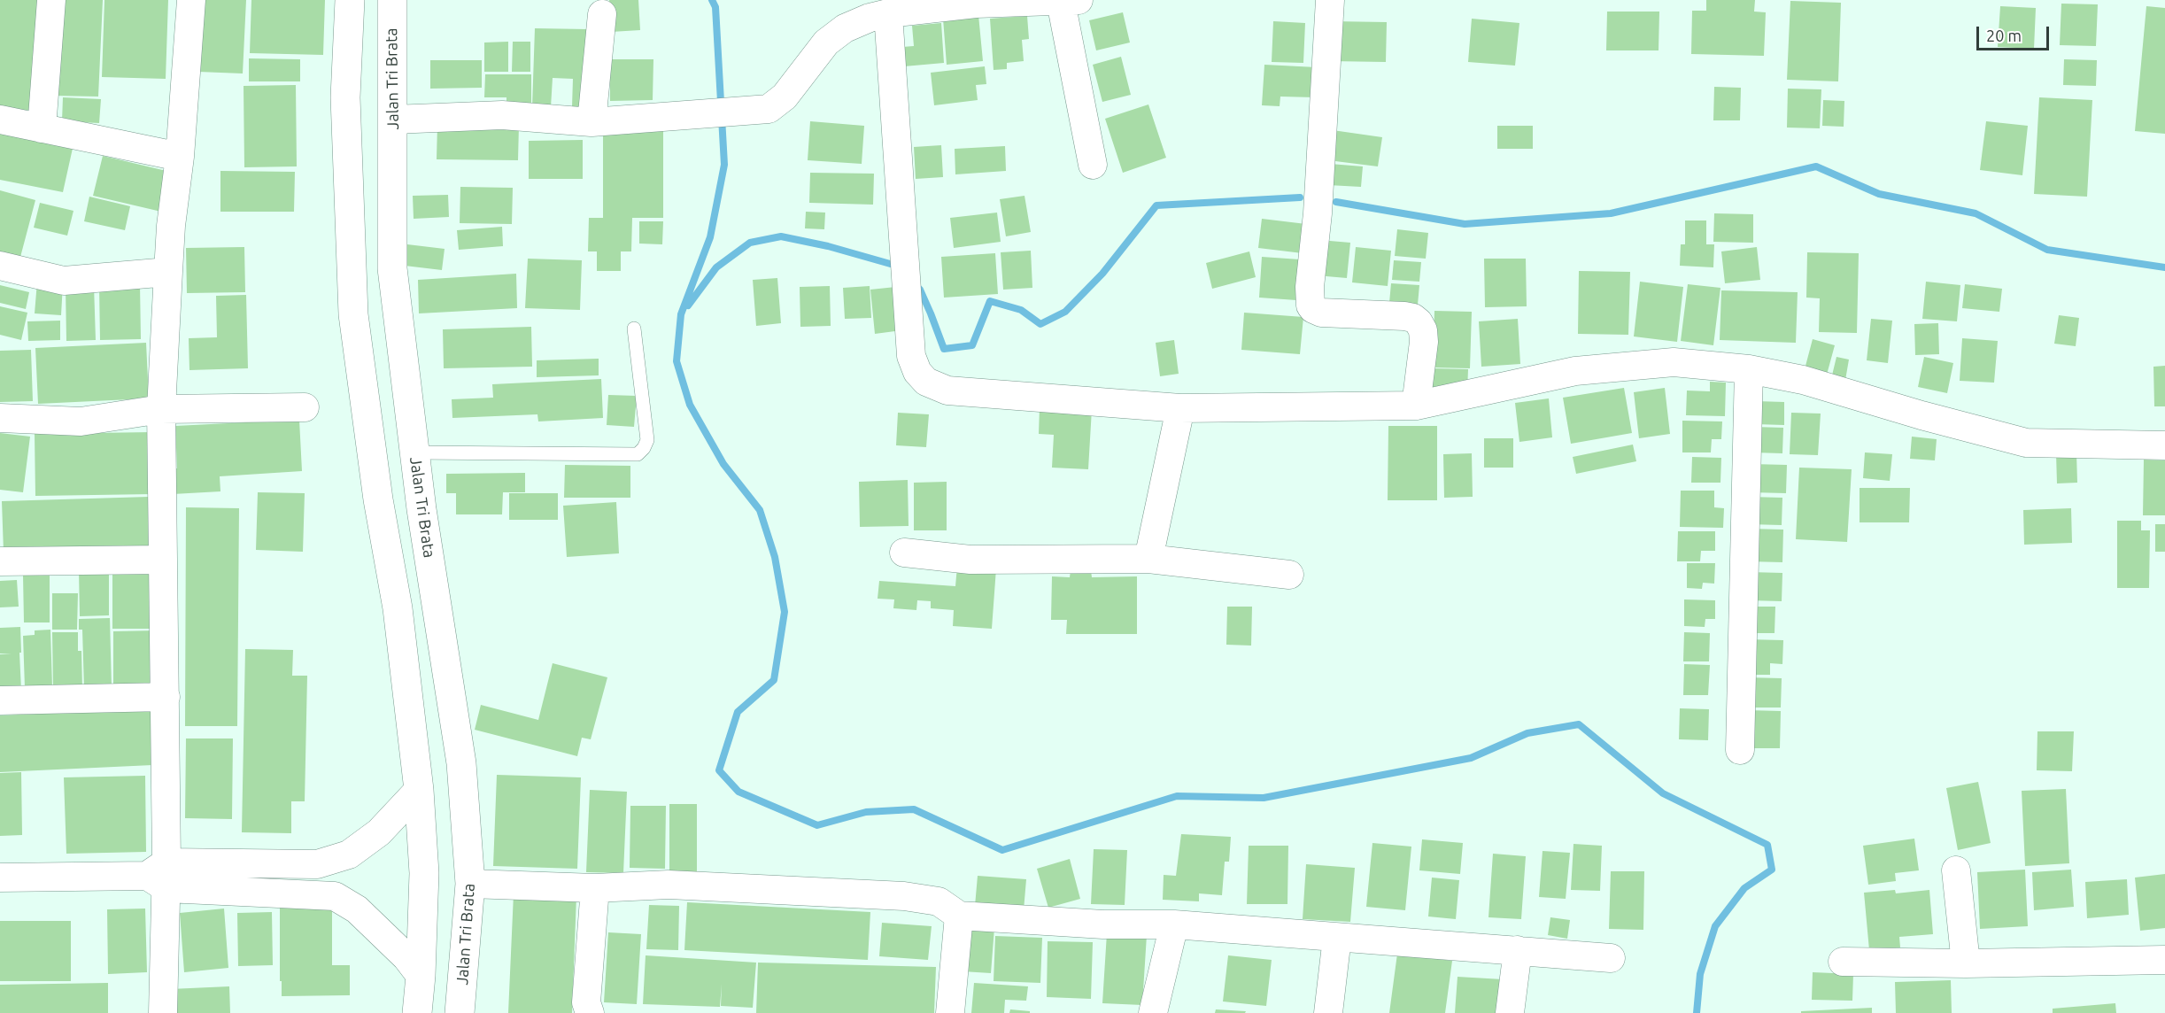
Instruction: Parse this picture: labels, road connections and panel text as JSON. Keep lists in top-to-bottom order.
{
  "streets": {
    "street": ["Jalan Tri Brata"]
  },
  "scale_bar": "20 m"
}
